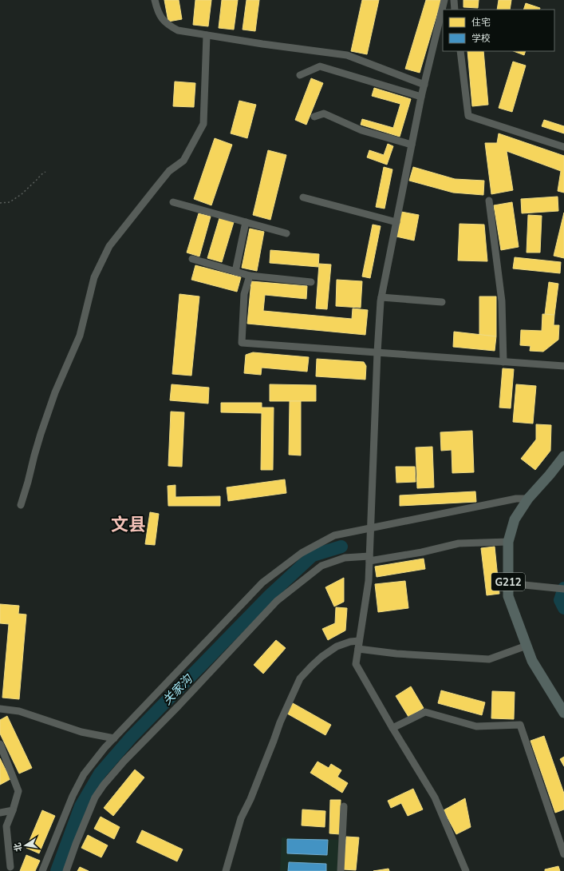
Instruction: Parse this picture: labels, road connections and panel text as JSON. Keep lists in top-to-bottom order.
{
  "streets": {
    "highway": ["G212"]
  },
  "districts": ["文县"],
  "water": ["关家沟"],
  "legend": ["住宅", "学校"],
  "north": "left"
}
